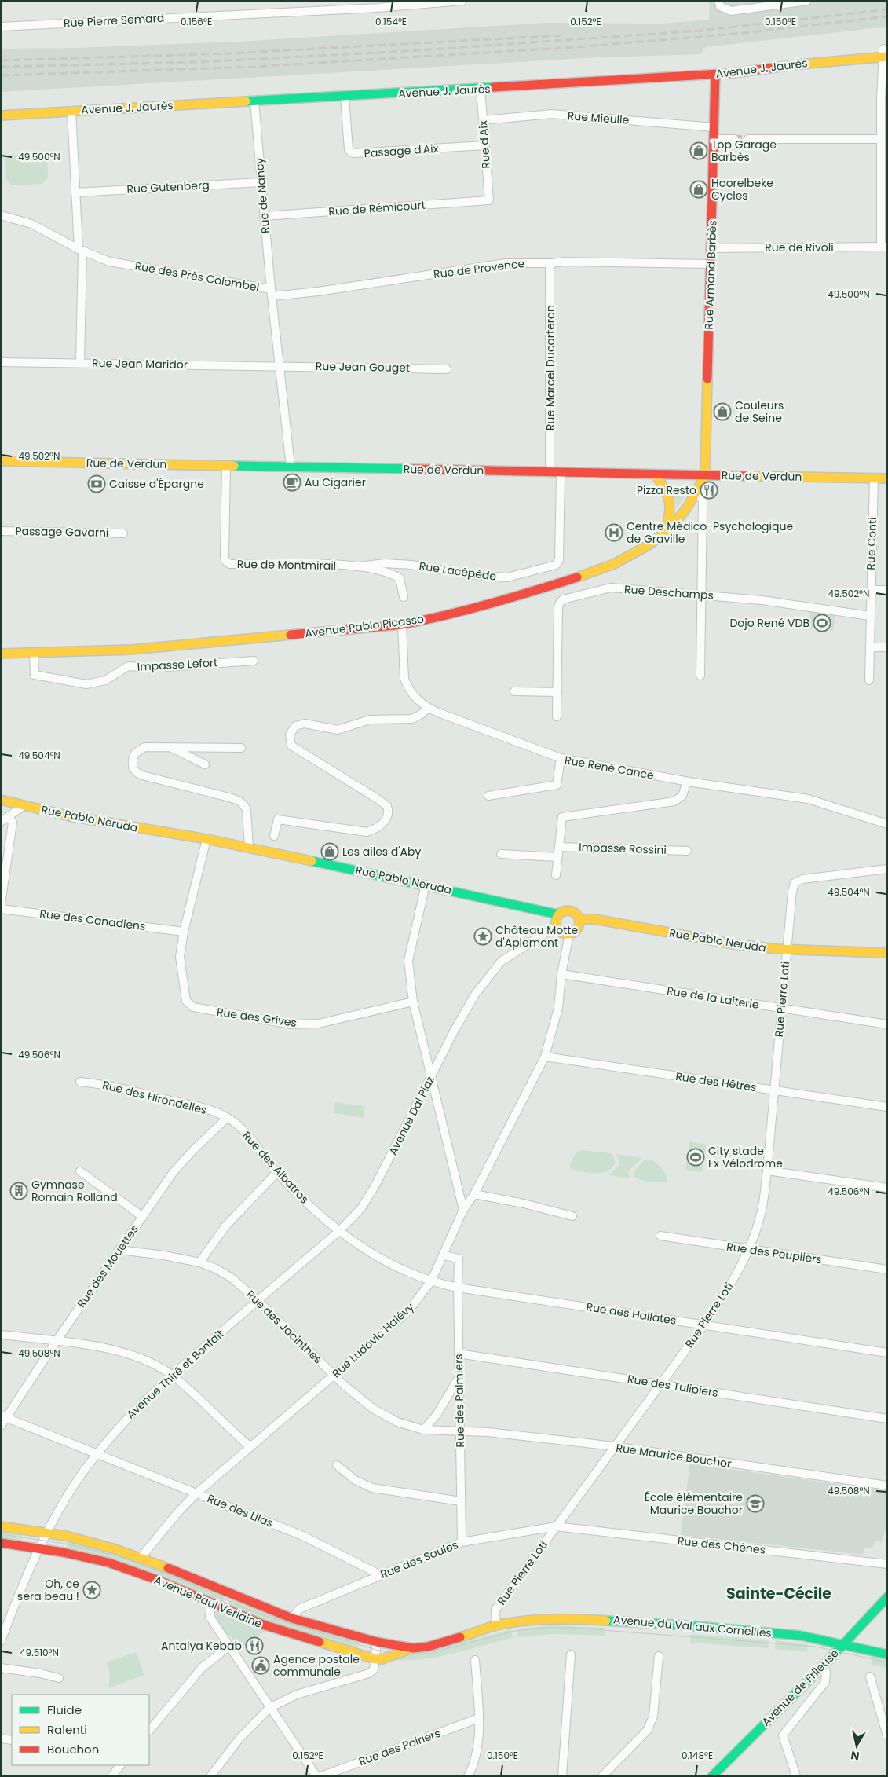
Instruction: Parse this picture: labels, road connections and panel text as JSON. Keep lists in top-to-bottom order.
{
  "streets": {
    "street": [
      "Rue Pierre Semard",
      "Avenue J. Jaurès",
      "Rue Mieulle",
      "Rue d'Aix",
      "Passage d'Aix",
      "Rue Gutenberg",
      "Rue de Nancy",
      "Rue de Rémicourt",
      "Rue de Rivoli",
      "Rue de Provence",
      "Rue Armand Barbès",
      "Rue des Près Colombel",
      "Rue Jean Maridor",
      "Rue Jean Gouget",
      "Rue Marcel Ducarteron",
      "Rue de Verdun",
      "Passage Gavarni",
      "Rue Conti",
      "Rue de Montmirail",
      "Rue Lacépède",
      "Rue Deschamps",
      "Avenue Pablo Picasso",
      "Impasse Lefort",
      "Rue René Cance",
      "Rue Pablo Neruda",
      "Impasse Rossini",
      "Rue des Canadiens",
      "Rue de la Laiterie",
      "Rue Pierre Loti",
      "Rue des Grives",
      "Rue des Hêtres",
      "Rue des Hirondelles",
      "Avenue Dal Piaz",
      "Rue des Albatros",
      "Rue des Peupliers",
      "Rue des Mouettes",
      "Rue des Hallates",
      "Rue des Jacinthes",
      "Rue Ludovic Halévy",
      "Avenue Thiré et Bonfait",
      "Rue des Tulipiers",
      "Rue des Palmiers",
      "Rue Maurice Bouchor",
      "Rue des Lilas",
      "Rue des Chênes",
      "Rue des Saules",
      "Avenue Paul Verlaine",
      "Avenue du Val aux Corneilles",
      "Avenue de Frileuse",
      "Rue des Poiriers"
    ]
  },
  "crossings": [
    ["Avenue J. Jaurès", "Rue d'Aix"],
    ["Avenue J. Jaurès", "Passage d'Aix"],
    ["Avenue J. Jaurès", "Rue de Nancy"],
    ["Avenue J. Jaurès", "Rue Armand Barbès"],
    ["Rue Mieulle", "Rue d'Aix"],
    ["Rue Mieulle", "Rue Armand Barbès"],
    ["Rue d'Aix", "Passage d'Aix"],
    ["Rue d'Aix", "Rue de Rémicourt"],
    ["Rue Gutenberg", "Rue de Nancy"],
    ["Rue de Nancy", "Rue de Rémicourt"],
    ["Rue de Nancy", "Rue de Provence"],
    ["Rue de Nancy", "Rue des Près Colombel"],
    ["Rue de Rivoli", "Rue Armand Barbès"],
    ["Rue de Provence", "Rue Armand Barbès"],
    ["Rue de Provence", "Rue des Près Colombel"],
    ["Rue de Provence", "Rue Marcel Ducarteron"],
    ["Rue Armand Barbès", "Rue de Verdun"],
    ["Rue Armand Barbès", "Avenue Pablo Picasso"],
    ["Rue des Près Colombel", "Rue Jean Maridor"],
    ["Rue des Près Colombel", "Rue Jean Gouget"],
    ["Rue des Près Colombel", "Rue de Verdun"],
    ["Rue Jean Maridor", "Rue Jean Gouget"],
    ["Rue Marcel Ducarteron", "Rue de Verdun"],
    ["Rue de Verdun", "Rue Conti"],
    ["Rue de Verdun", "Rue de Montmirail"],
    ["Rue de Verdun", "Rue Lacépède"],
    ["Rue de Verdun", "Avenue Pablo Picasso"],
    ["Rue Conti", "Rue Deschamps"],
    ["Rue de Montmirail", "Rue Lacépède"],
    ["Avenue Pablo Picasso", "Impasse Lefort"],
    ["Avenue Pablo Picasso", "Rue René Cance"],
    ["Rue Pablo Neruda", "Rue Pierre Loti"],
    ["Rue Pablo Neruda", "Avenue Dal Piaz"],
    ["Rue Pablo Neruda", "Rue Ludovic Halévy"],
    ["Rue des Canadiens", "Rue des Grives"],
    ["Rue de la Laiterie", "Rue Pierre Loti"],
    ["Rue de la Laiterie", "Rue Ludovic Halévy"],
    ["Rue Pierre Loti", "Rue des Hêtres"],
    ["Rue Pierre Loti", "Rue des Peupliers"],
    ["Rue Pierre Loti", "Rue des Hallates"],
    ["Rue Pierre Loti", "Rue des Tulipiers"],
    ["Rue Pierre Loti", "Rue Maurice Bouchor"],
    ["Rue Pierre Loti", "Rue des Chênes"],
    ["Rue Pierre Loti", "Rue des Saules"],
    ["Rue Pierre Loti", "Avenue Paul Verlaine"],
    ["Rue Pierre Loti", "Avenue du Val aux Corneilles"],
    ["Rue des Hêtres", "Rue Ludovic Halévy"],
    ["Rue des Hirondelles", "Rue des Albatros"],
    ["Rue des Hirondelles", "Rue des Mouettes"],
    ["Avenue Dal Piaz", "Rue des Albatros"],
    ["Avenue Dal Piaz", "Rue des Jacinthes"],
    ["Avenue Dal Piaz", "Rue Ludovic Halévy"],
    ["Avenue Dal Piaz", "Avenue Thiré et Bonfait"],
    ["Rue des Albatros", "Rue des Mouettes"],
    ["Rue des Albatros", "Rue des Hallates"],
    ["Rue des Albatros", "Rue Ludovic Halévy"],
    ["Rue des Mouettes", "Rue des Jacinthes"],
    ["Rue des Mouettes", "Rue des Lilas"],
    ["Rue des Hallates", "Rue des Palmiers"],
    ["Rue des Jacinthes", "Rue Ludovic Halévy"],
    ["Rue des Jacinthes", "Avenue Thiré et Bonfait"],
    ["Rue des Jacinthes", "Rue des Palmiers"],
    ["Rue des Jacinthes", "Rue Maurice Bouchor"],
    ["Rue Ludovic Halévy", "Rue des Palmiers"],
    ["Rue Ludovic Halévy", "Rue des Lilas"],
    ["Rue Ludovic Halévy", "Avenue Paul Verlaine"],
    ["Avenue Thiré et Bonfait", "Rue des Lilas"],
    ["Avenue Thiré et Bonfait", "Avenue Paul Verlaine"],
    ["Rue des Tulipiers", "Rue des Palmiers"],
    ["Rue des Palmiers", "Rue Maurice Bouchor"],
    ["Rue des Palmiers", "Rue des Saules"],
    ["Rue des Lilas", "Rue des Saules"],
    ["Rue des Chênes", "Rue des Saules"],
    ["Rue des Saules", "Avenue Paul Verlaine"],
    ["Avenue Paul Verlaine", "Avenue du Val aux Corneilles"],
    ["Avenue du Val aux Corneilles", "Avenue de Frileuse"]
  ],
  "districts": ["Sainte-Cécile"],
  "places": {
    "shop": [
      "Top Garage Barbès",
      "Hoorelbeke Cycles",
      "Couleurs de Seine",
      "Les ailes d'Aby"
    ],
    "cafe": ["Au Cigarier"],
    "bank": ["Caisse d'Épargne"],
    "restaurant": ["Pizza Resto", "Antalya Kebab"],
    "hospital": ["Centre Médico-Psychologique de Graville"],
    "sports": ["Dojo René VDB", "City stade Ex Vélodrome"],
    "place": ["Château Motte d'Aplemont", "Oh, ce sera beau !"],
    "building": ["Gymnase Romain Rolland"],
    "school or university": ["École élémentaire Maurice Bouchor"],
    "public building": ["Agence postale communale"]
  },
  "legend": ["Fluide", "Ralenti", "Bouchon"],
  "north": "bottom",
  "coordinates": [
    "0.156°E",
    "0.154°E",
    "0.152°E",
    "0.150°E",
    "49.500°N",
    "49.502°N",
    "49.504°N",
    "49.506°N",
    "49.508°N",
    "49.510°N",
    "0.148°E"
  ]
}
